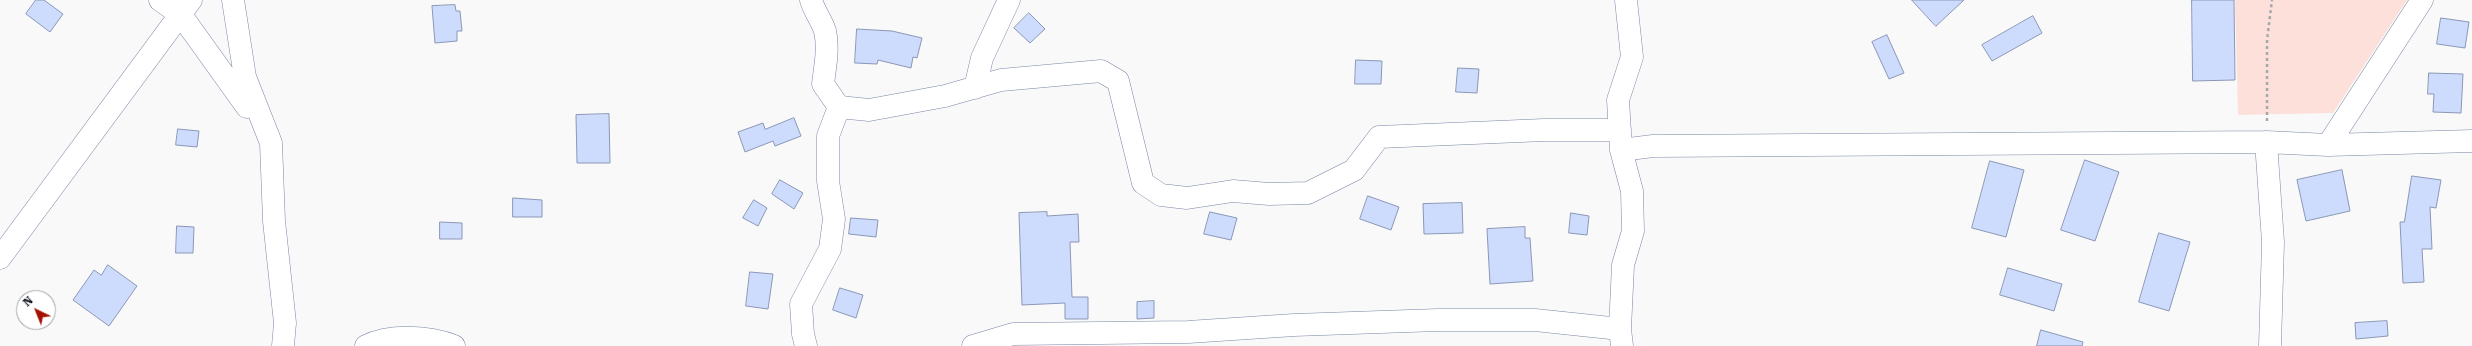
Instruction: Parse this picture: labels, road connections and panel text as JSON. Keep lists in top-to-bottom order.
{
  "north": "top left"
}
